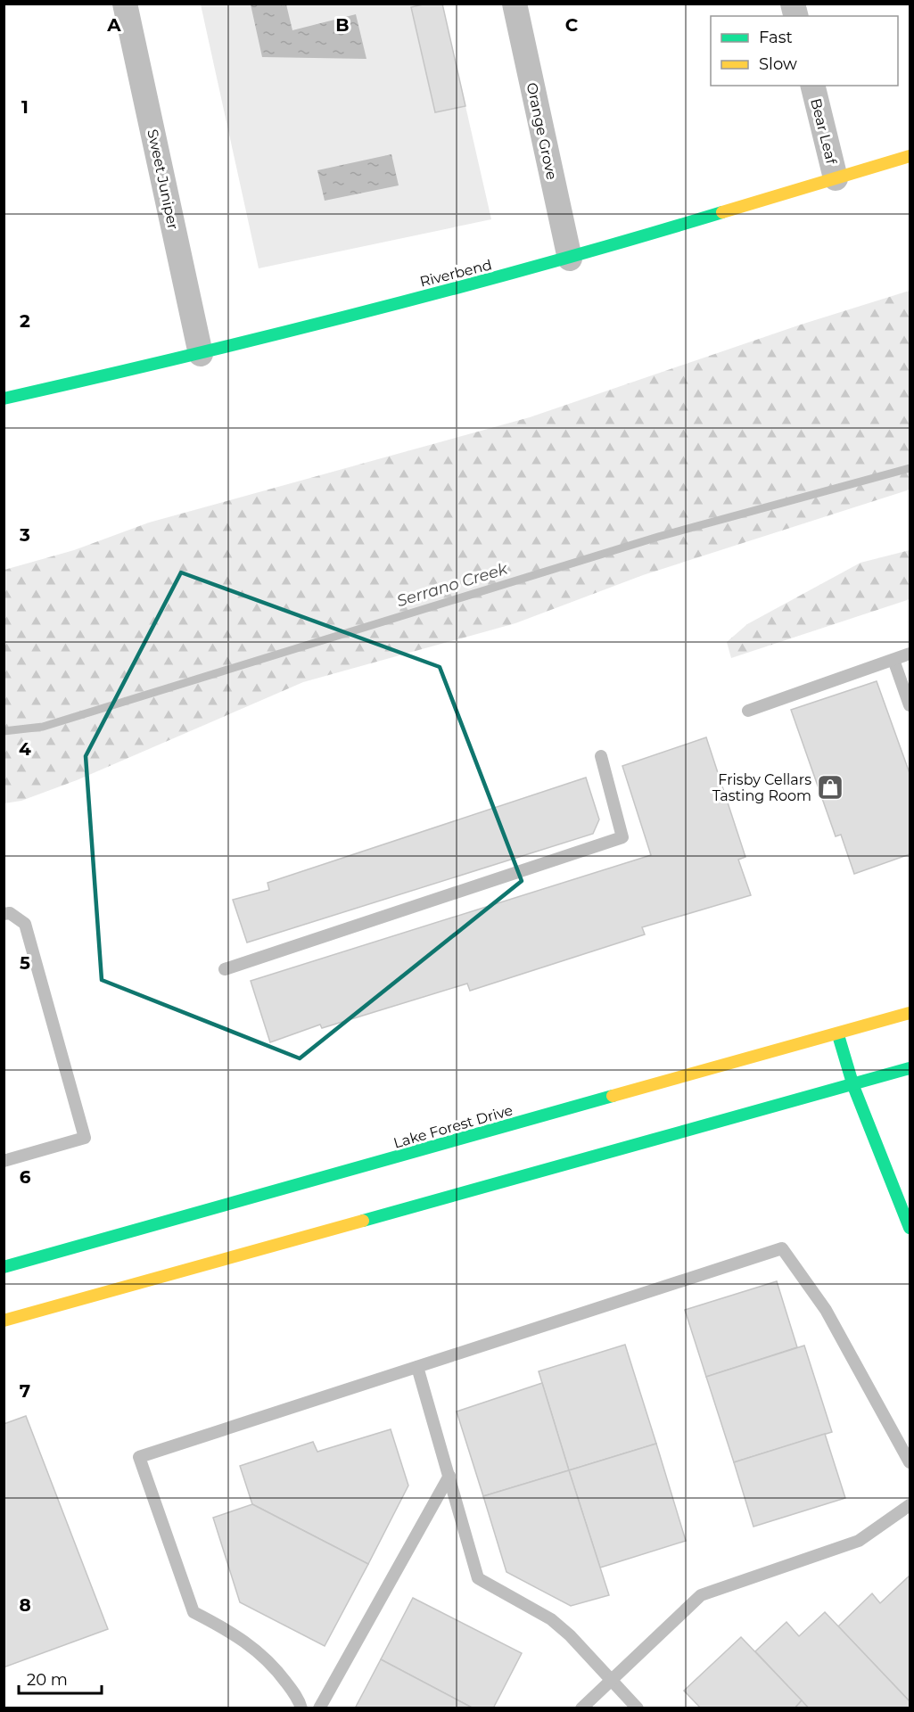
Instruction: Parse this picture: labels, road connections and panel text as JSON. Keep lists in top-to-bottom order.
{
  "streets": {
    "main road": ["Riverbend", "Lake Forest Drive"],
    "street": ["Orange Grove", "Bear Leaf", "Sweet Juniper"]
  },
  "crossings": [
    ["Orange Grove", "Riverbend"],
    ["Bear Leaf", "Riverbend"],
    ["Sweet Juniper", "Riverbend"]
  ],
  "water": ["Serrano Creek"],
  "places": {
    "shop": ["Frisby Cellars Tasting Room"]
  },
  "legend": ["Fast", "Slow"],
  "scale_bar": "20 m",
  "grid": {
    "columns": ["A", "B", "C"],
    "rows": [
      "1",
      "2",
      "3",
      "4",
      "5",
      "6",
      "7",
      "8"
    ]
  }
}
